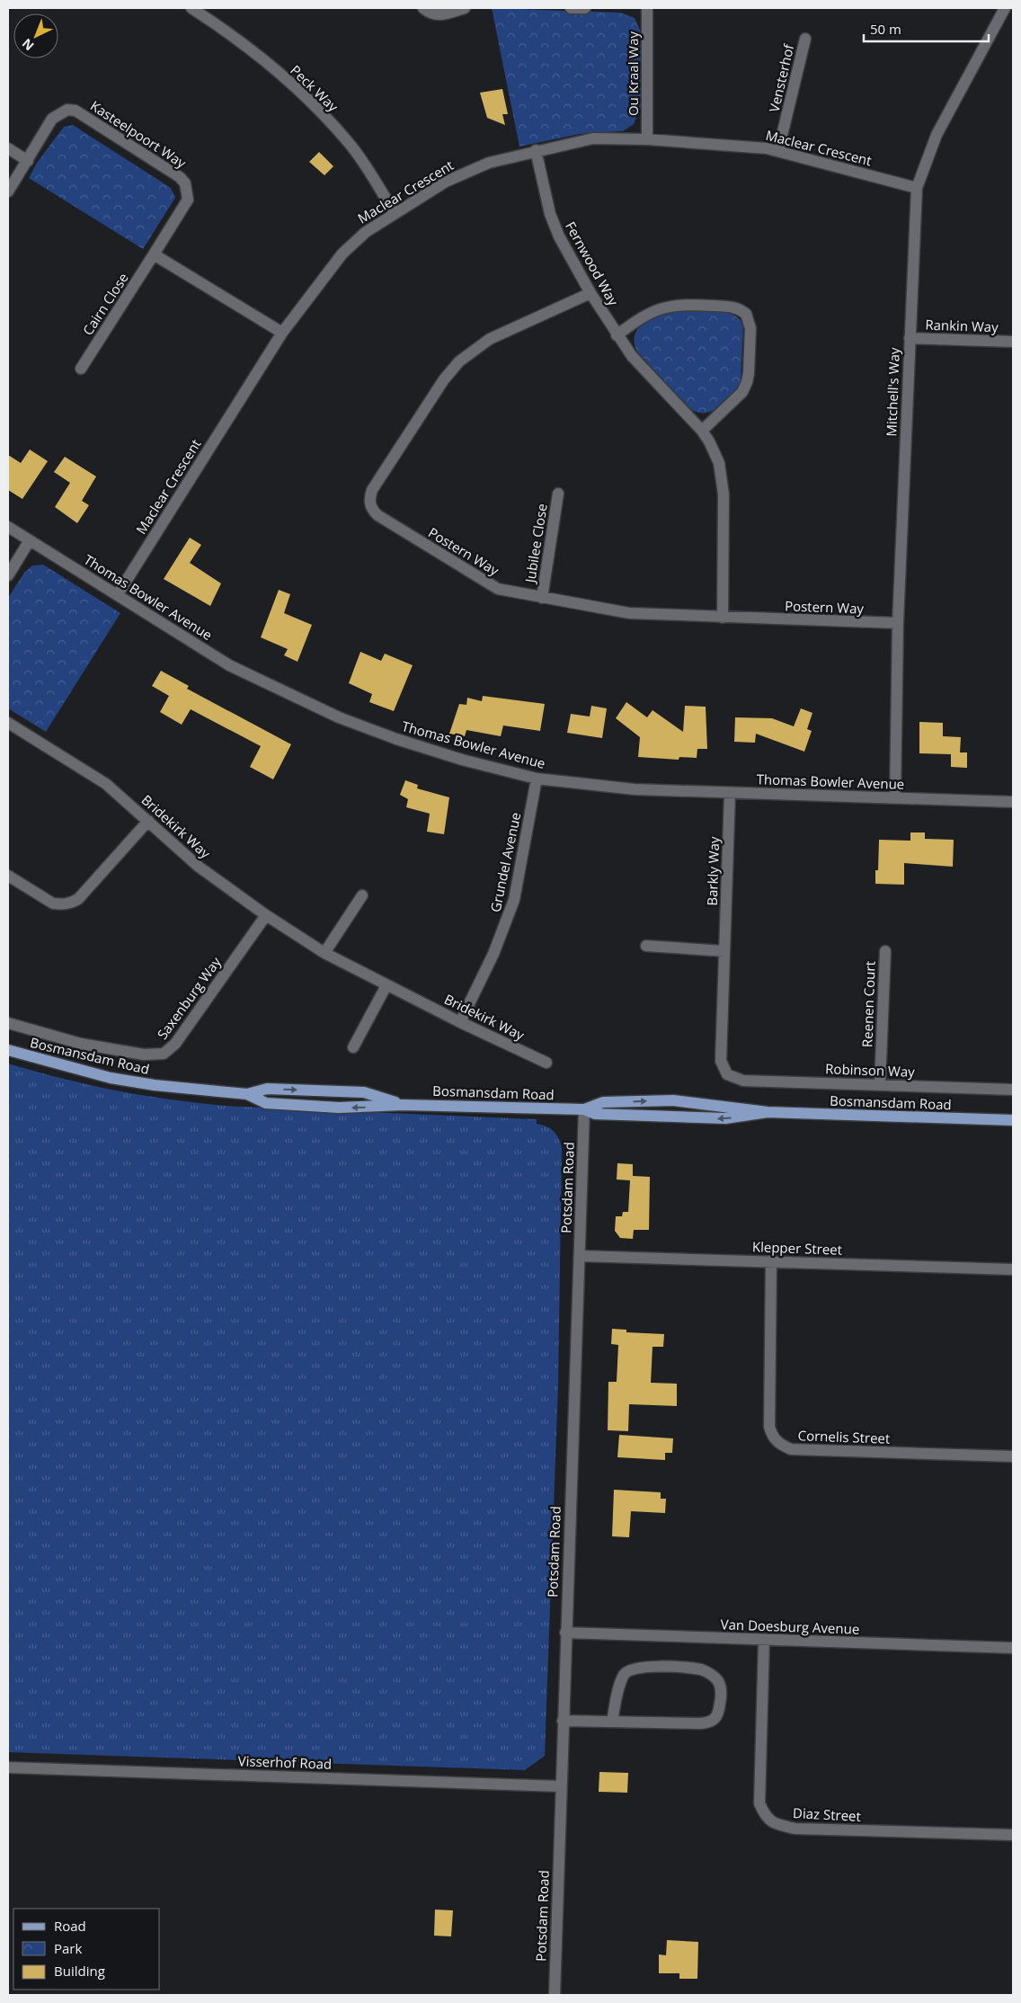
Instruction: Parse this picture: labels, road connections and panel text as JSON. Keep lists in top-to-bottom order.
{
  "streets": {
    "main road": ["Bosmansdam Road"],
    "street": [
      "Ou Kraal Way",
      "Vensterhof",
      "Peck Way",
      "Kasteelpoort Way",
      "Maclear Crescent",
      "Fernwood Way",
      "Cairn Close",
      "Rankin Way",
      "Mitchell's Way",
      "Jubilee Close",
      "Postern Way",
      "Thomas Bowler Avenue",
      "Bridekirk Way",
      "Grundel Avenue",
      "Barkly Way",
      "Saxenburg Way",
      "Reenen Court",
      "Robinson Way",
      "Potsdam Road",
      "Klepper Street",
      "Cornelis Street",
      "Van Doesburg Avenue",
      "Visserhof Road",
      "Diaz Street"
    ]
  },
  "crossings": [
    ["Ou Kraal Way", "Maclear Crescent"],
    ["Vensterhof", "Maclear Crescent"],
    ["Peck Way", "Maclear Crescent"],
    ["Kasteelpoort Way", "Cairn Close"],
    ["Maclear Crescent", "Fernwood Way"],
    ["Maclear Crescent", "Mitchell's Way"],
    ["Maclear Crescent", "Thomas Bowler Avenue"],
    ["Fernwood Way", "Postern Way"],
    ["Rankin Way", "Mitchell's Way"],
    ["Mitchell's Way", "Postern Way"],
    ["Mitchell's Way", "Thomas Bowler Avenue"],
    ["Jubilee Close", "Postern Way"],
    ["Thomas Bowler Avenue", "Grundel Avenue"],
    ["Thomas Bowler Avenue", "Barkly Way"],
    ["Bridekirk Way", "Grundel Avenue"],
    ["Bridekirk Way", "Saxenburg Way"],
    ["Barkly Way", "Robinson Way"],
    ["Reenen Court", "Robinson Way"],
    ["Bosmansdam Road", "Potsdam Road"],
    ["Potsdam Road", "Klepper Street"],
    ["Potsdam Road", "Van Doesburg Avenue"],
    ["Potsdam Road", "Visserhof Road"],
    ["Klepper Street", "Cornelis Street"],
    ["Van Doesburg Avenue", "Diaz Street"]
  ],
  "legend": ["Road", "Park", "Building"],
  "scale_bar": "50 m",
  "north": "bottom left"
}
